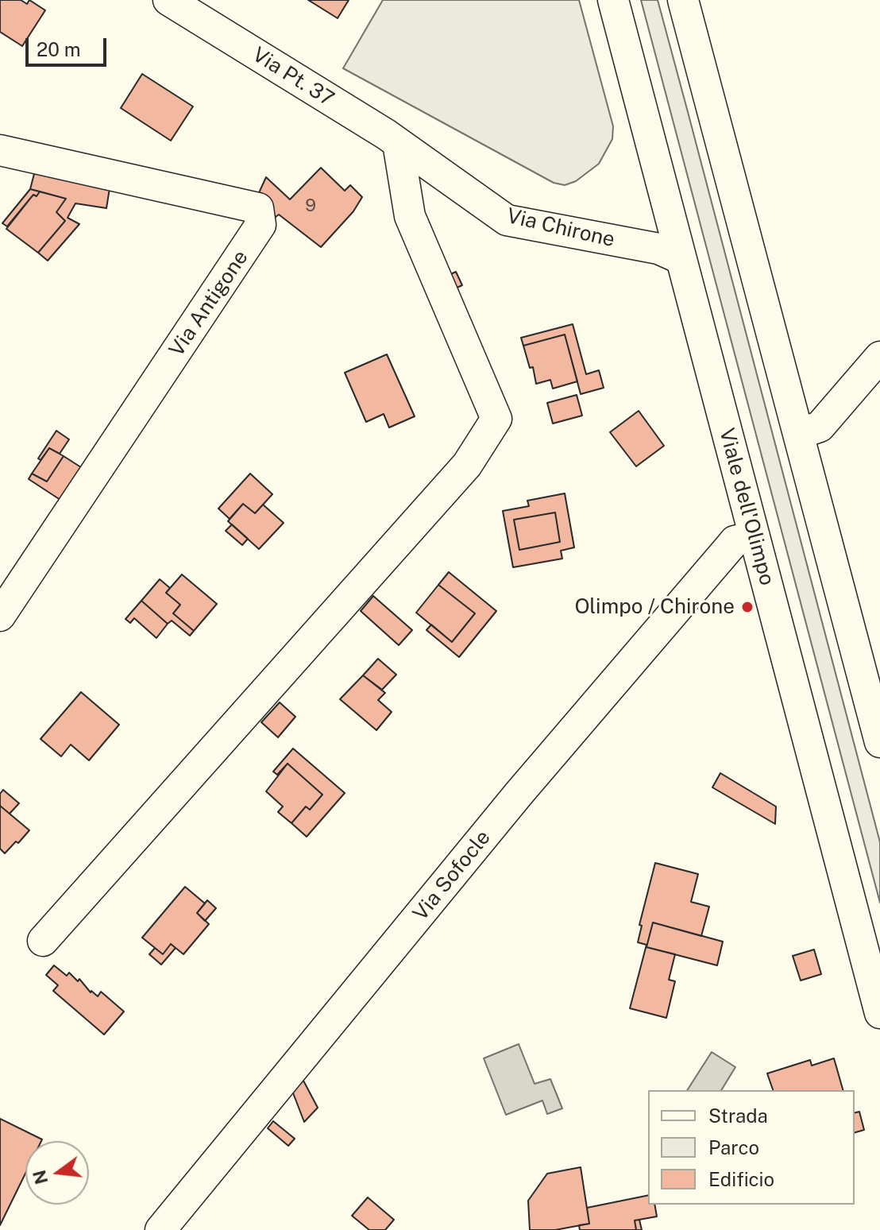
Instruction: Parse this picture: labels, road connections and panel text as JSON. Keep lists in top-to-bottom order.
{
  "streets": {
    "street": [
      "Via Pt. 37",
      "Via Chirone",
      "Via Antigone",
      "Viale dell'Olimpo",
      "Via Sofocle"
    ]
  },
  "crossings": [
    ["Via Pt. 37", "Via Chirone"],
    ["Via Chirone", "Viale dell'Olimpo"],
    ["Viale dell'Olimpo", "Via Sofocle"]
  ],
  "places": ["Olimpo / Chirone"],
  "house_numbers": ["9"],
  "legend": ["Strada", "Parco", "Edificio"],
  "scale_bar": "20 m",
  "north": "left"
}
